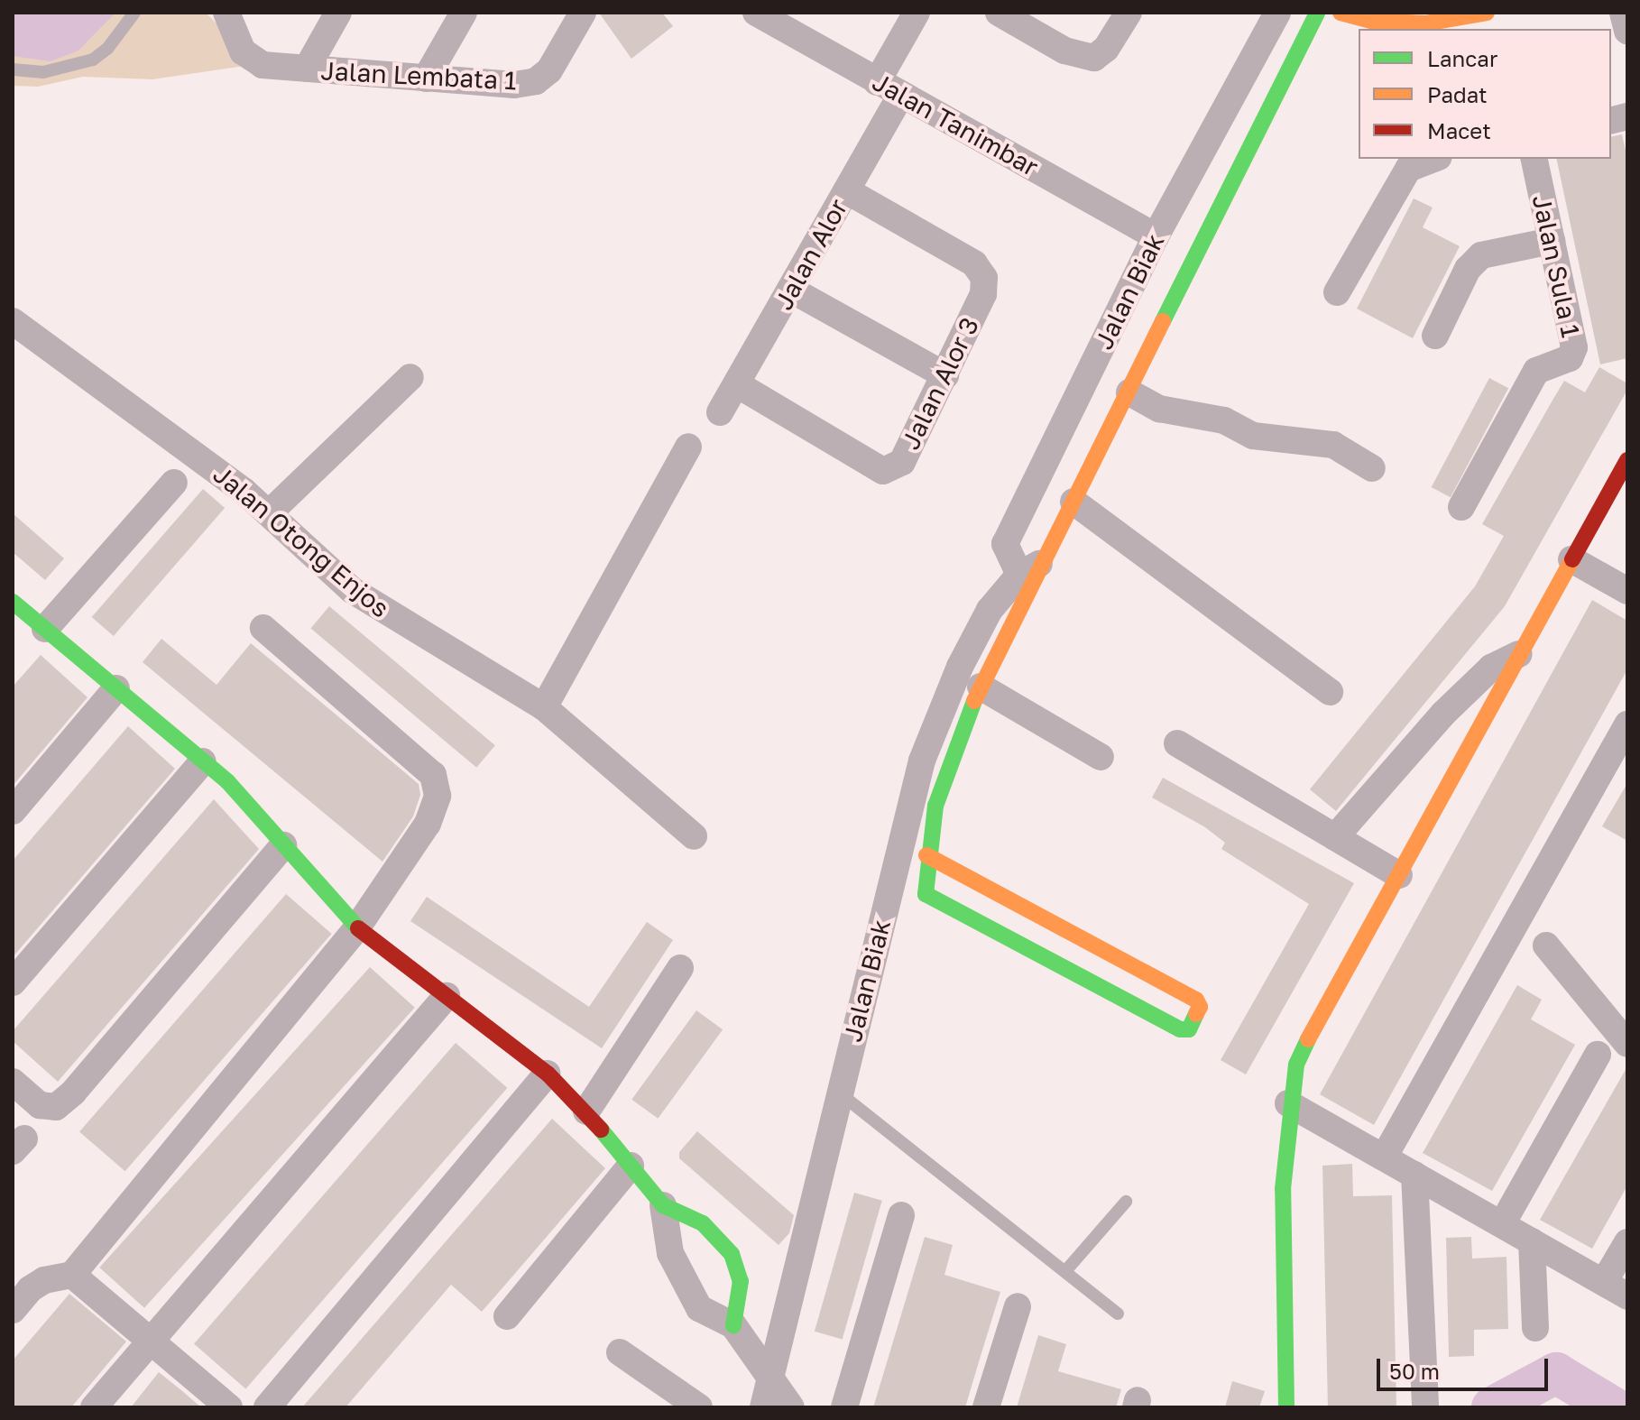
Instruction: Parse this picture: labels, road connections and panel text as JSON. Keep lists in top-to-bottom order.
{
  "streets": {
    "street": [
      "Jalan Lembata 1",
      "Jalan Tanimbar",
      "Jalan Alor",
      "Jalan Sula 1",
      "Jalan Biak",
      "Jalan Alor 3",
      "Jalan Otong Enjos"
    ]
  },
  "crossings": [
    ["Jalan Tanimbar", "Jalan Alor"],
    ["Jalan Tanimbar", "Jalan Biak"],
    ["Jalan Alor", "Jalan Alor 3"]
  ],
  "legend": ["Lancar", "Padat", "Macet"],
  "scale_bar": "50 m"
}
